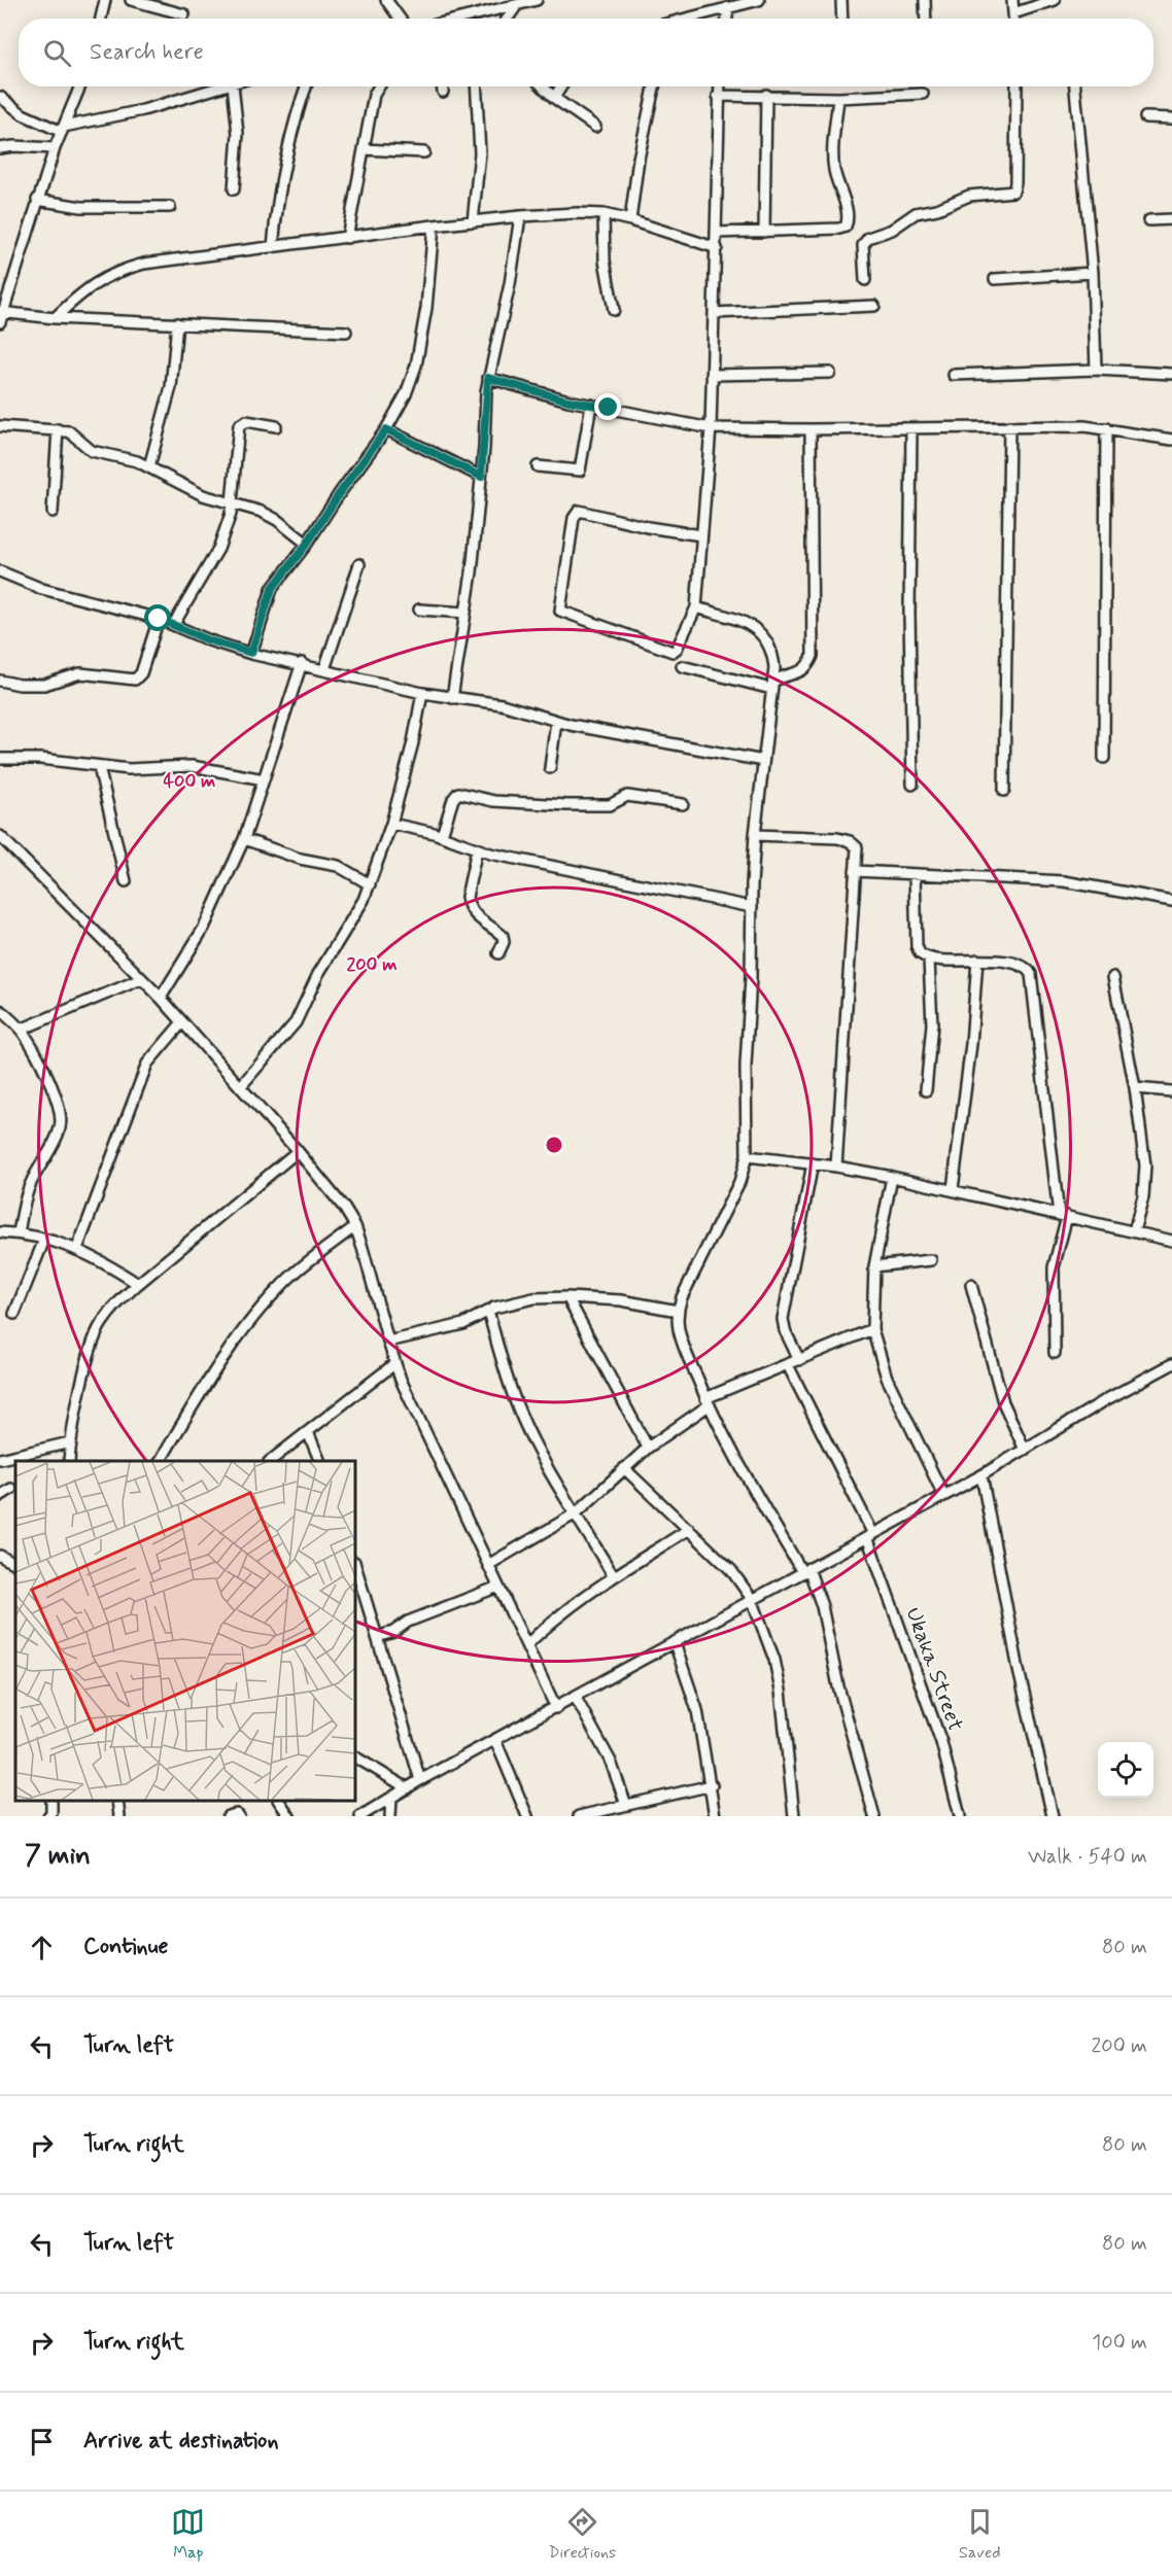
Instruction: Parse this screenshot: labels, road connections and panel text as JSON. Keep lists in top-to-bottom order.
{
  "streets": {
    "street": ["Ukaka Street"]
  },
  "page": {
    "search": "Search here",
    "heading": ["7 min", "Walk · 540 m"],
    "list": [
      ["Continue", "80 m"],
      ["Turn left", "200 m"],
      ["Turn right", "80 m"],
      ["Turn left", "80 m"],
      ["Turn right", "100 m"],
      "Arrive at destination"
    ],
    "nav": ["Map", "Directions", "Saved"]
  },
  "rings": ["400 m", "200 m"]
}
